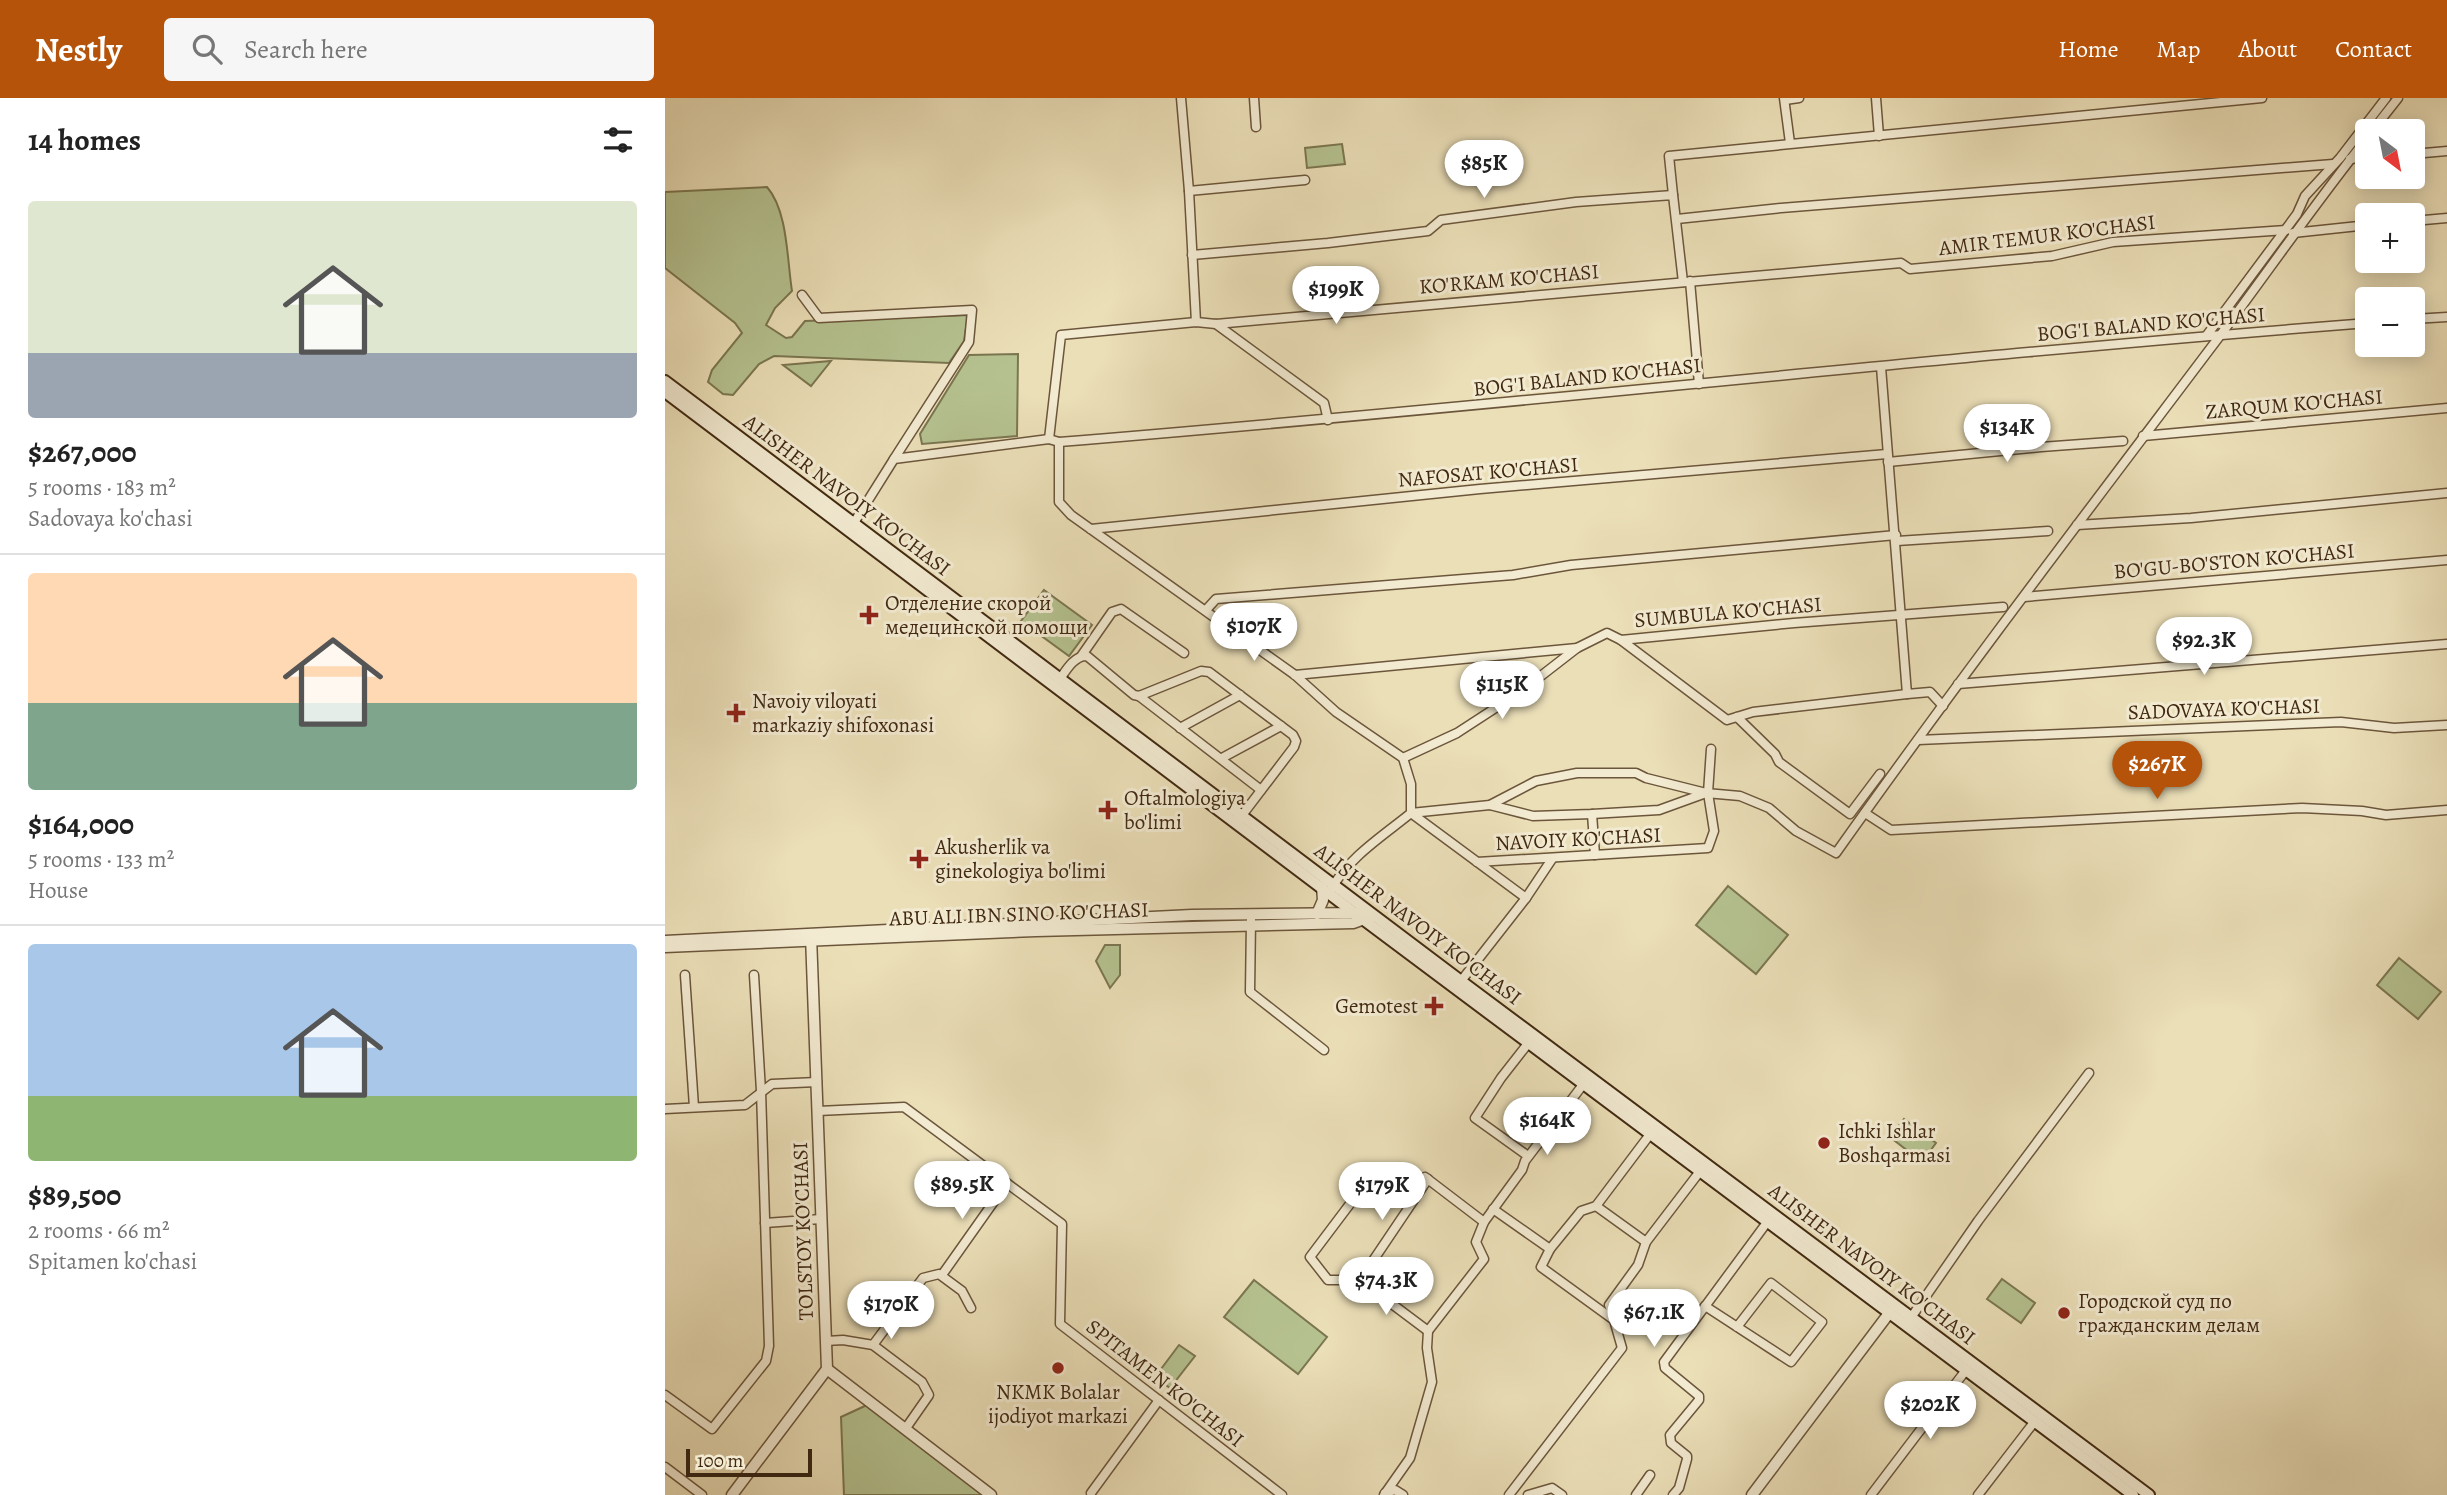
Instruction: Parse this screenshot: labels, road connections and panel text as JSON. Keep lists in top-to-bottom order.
{
  "streets": {
    "main road": ["ALISHER NAVOIY KO'CHASI"],
    "street": [
      "AMIR TEMUR KO'CHASI",
      "KO'RKAM KO'CHASI",
      "BOG'I BALAND KO'CHASI",
      "ZARQUM KO'CHASI",
      "NAFOSAT KO'CHASI",
      "BO'GU-BO'STON KO'CHASI",
      "SUMBULA KO'CHASI",
      "SADOVAYA KO'CHASI",
      "NAVOIY KO'CHASI",
      "ABU ALI IBN SINO KO'CHASI",
      "TOLSTOY KO'CHASI",
      "SPITAMEN KO'CHASI"
    ]
  },
  "crossings": [
    ["AMIR TEMUR KO'CHASI", "KO'RKAM KO'CHASI"],
    ["KO'RKAM KO'CHASI", "BOG'I BALAND KO'CHASI"],
    ["ALISHER NAVOIY KO'CHASI", "ABU ALI IBN SINO KO'CHASI"],
    ["ABU ALI IBN SINO KO'CHASI", "TOLSTOY KO'CHASI"],
    ["TOLSTOY KO'CHASI", "SPITAMEN KO'CHASI"]
  ],
  "places": {
    "health": [
      "Отделение скорой медецинской помощи",
      "Navoiy viloyati markaziy shifoxonasi",
      "Oftalmologiya bo'limi",
      "Akusherlik va ginekologiya bo'limi",
      "Gemotest"
    ],
    "other": ["Ichki Ishlar Boshqarmasi", "Городской суд по гражданским делам", "NKMK Bolalar ijodiyot markazi"]
  },
  "scale_bar": "100 m",
  "north": "bottom right",
  "page": {
    "header": "Nestly",
    "search": "Search here",
    "nav": [
      "Home",
      "Map",
      "About",
      "Contact"
    ],
    "heading": "14 homes",
    "map_buttons": ["+", "−"],
    "price": [
      "$85K",
      "$199K",
      "$134K",
      "$107K",
      "$92.3K",
      "$115K",
      "$267K",
      "$164K",
      "$89.5K",
      "$179K",
      "$74.3K",
      "$170K",
      "$67.1K",
      "$202K"
    ],
    "list": [
      {
        "name": "$267,000",
        "note": "5 rooms · 183 m² · Sadovaya ko'chasi"
      },
      {
        "name": "$164,000",
        "note": "5 rooms · 133 m² · House"
      },
      {
        "name": "$89,500",
        "note": "2 rooms · 66 m² · Spitamen ko'chasi"
      }
    ],
    "scale": "100 m"
  }
}
